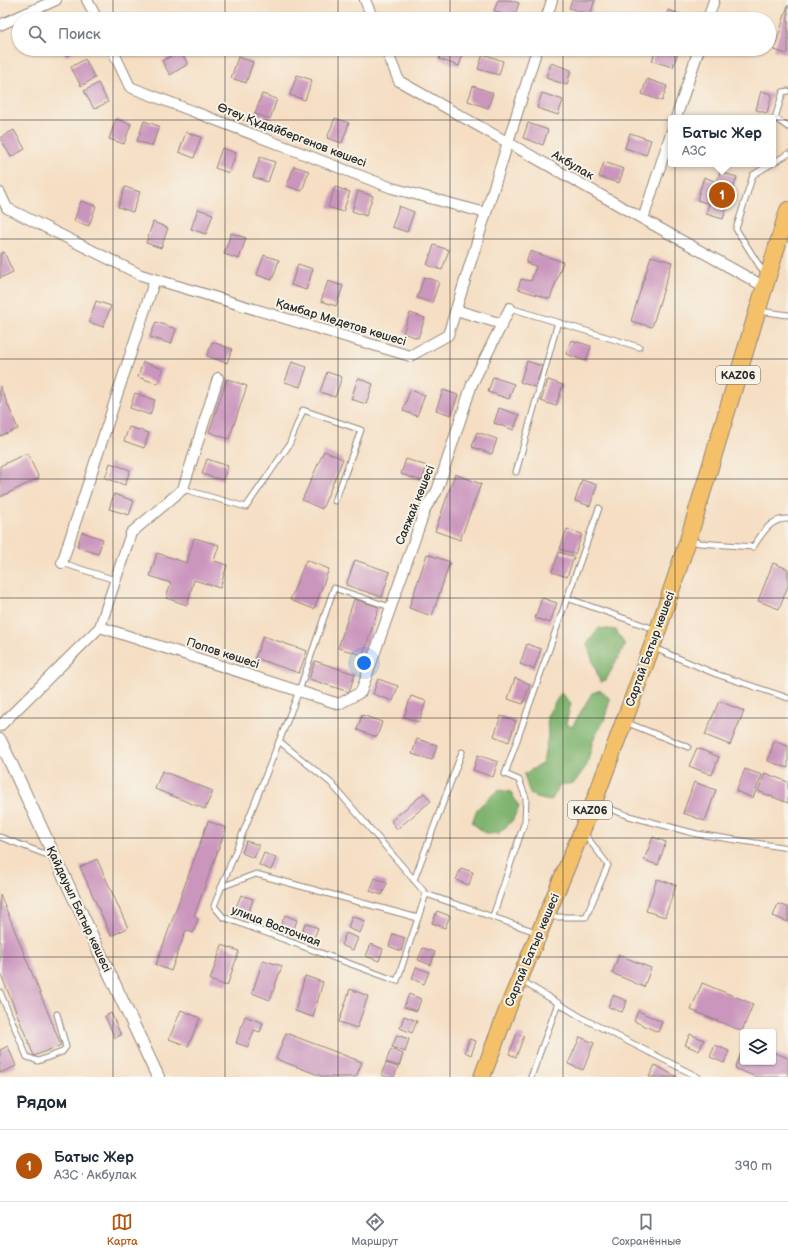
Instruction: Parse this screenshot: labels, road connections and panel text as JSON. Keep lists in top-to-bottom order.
{
  "streets": {
    "highway": ["KАZ06", "Сартай Батыр көшесі"],
    "street": [
      "Өтеу Құдайбергенов көшесі",
      "Акбулак",
      "Қамбар Медетов көшесі",
      "Саяжай көшесі",
      "Попов көшесі",
      "Қайдауыл Батыр көшесі"
    ],
    "lane": ["улица Восточная"]
  },
  "crossings": [
    ["Өтеу Құдайбергенов көшесі", "Қамбар Медетов көшесі"],
    ["Акбулак", "Қамбар Медетов көшесі"],
    ["Акбулак", "Сартай Батыр көшесі"],
    ["Саяжай көшесі", "Попов көшесі"],
    ["Саяжай көшесі", "улица Восточная"],
    ["Попов көшесі", "улица Восточная"]
  ],
  "page": {
    "search": "Поиск",
    "popup": ["Батыс Жер", "АЗС"],
    "pins": "1",
    "heading": "Рядом",
    "list": [
      {
        "mark": "1",
        "name": "Батыс Жер",
        "note": "АЗС · Акбулак",
        "value": "390 m"
      }
    ],
    "nav": ["Карта", "Маршрут", "Сохранённые"]
  }
}
